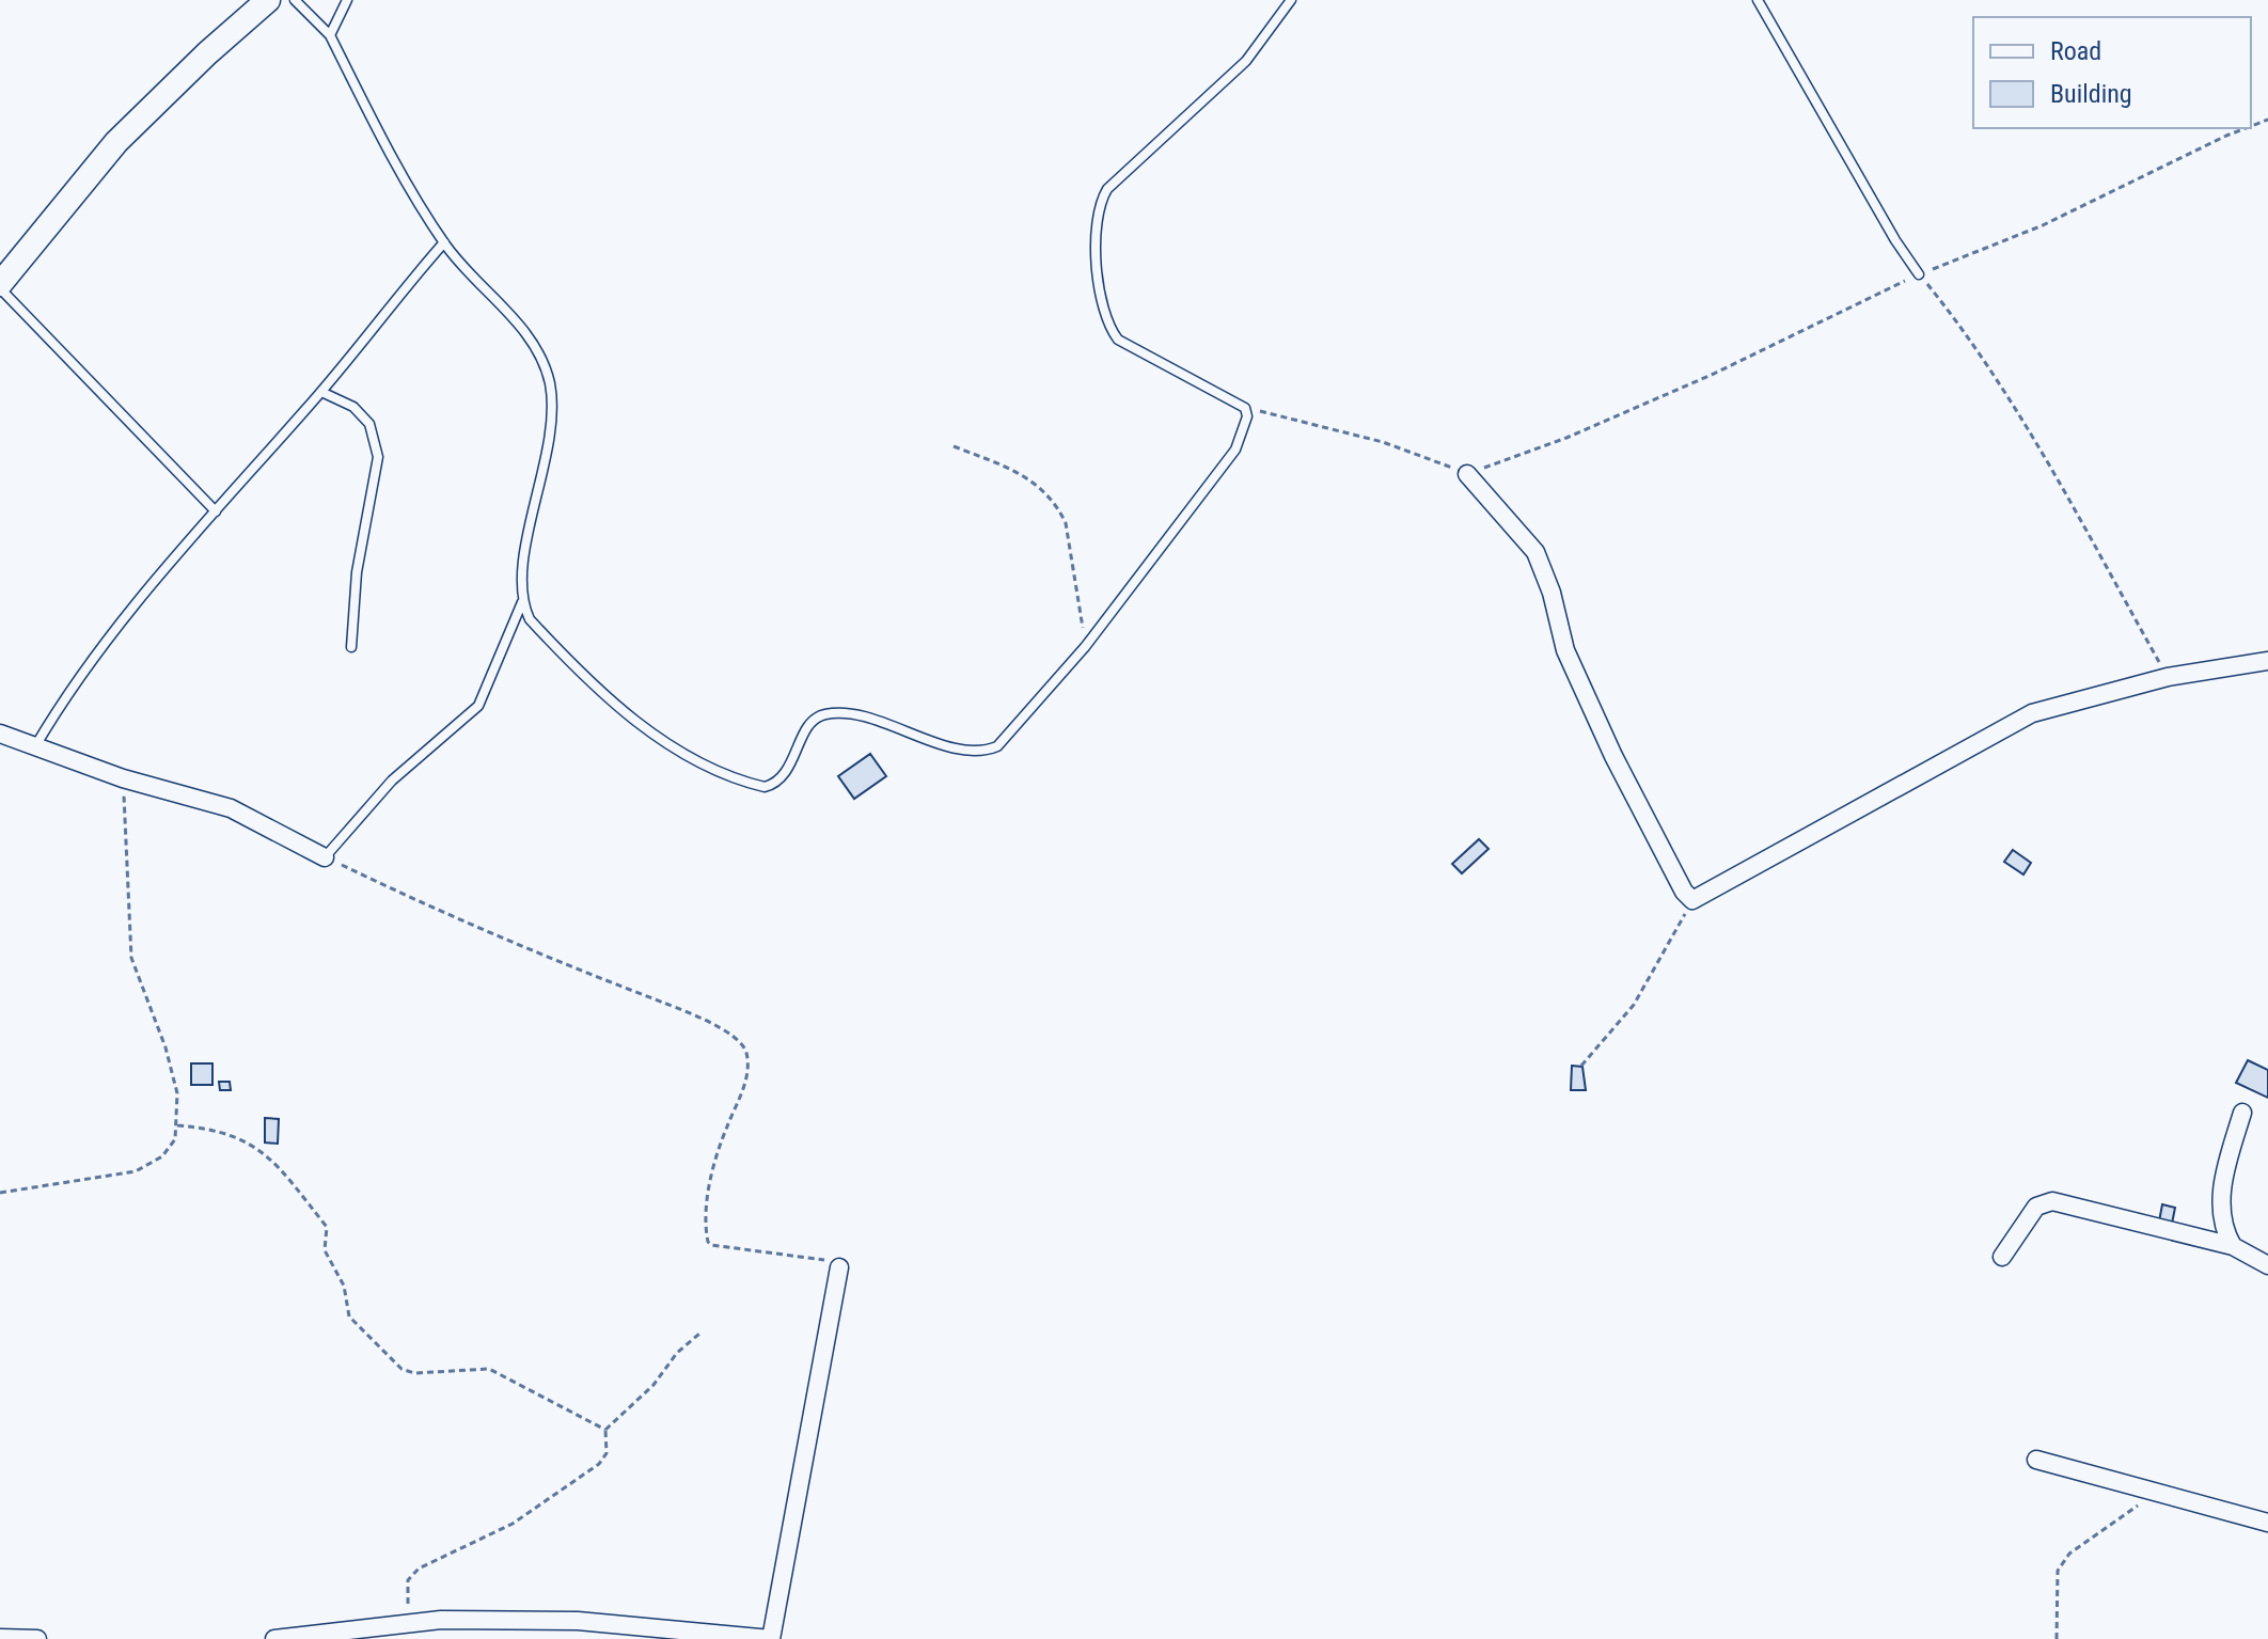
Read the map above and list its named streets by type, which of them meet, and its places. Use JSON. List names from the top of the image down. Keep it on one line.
{"legend":["Road","Building"]}
